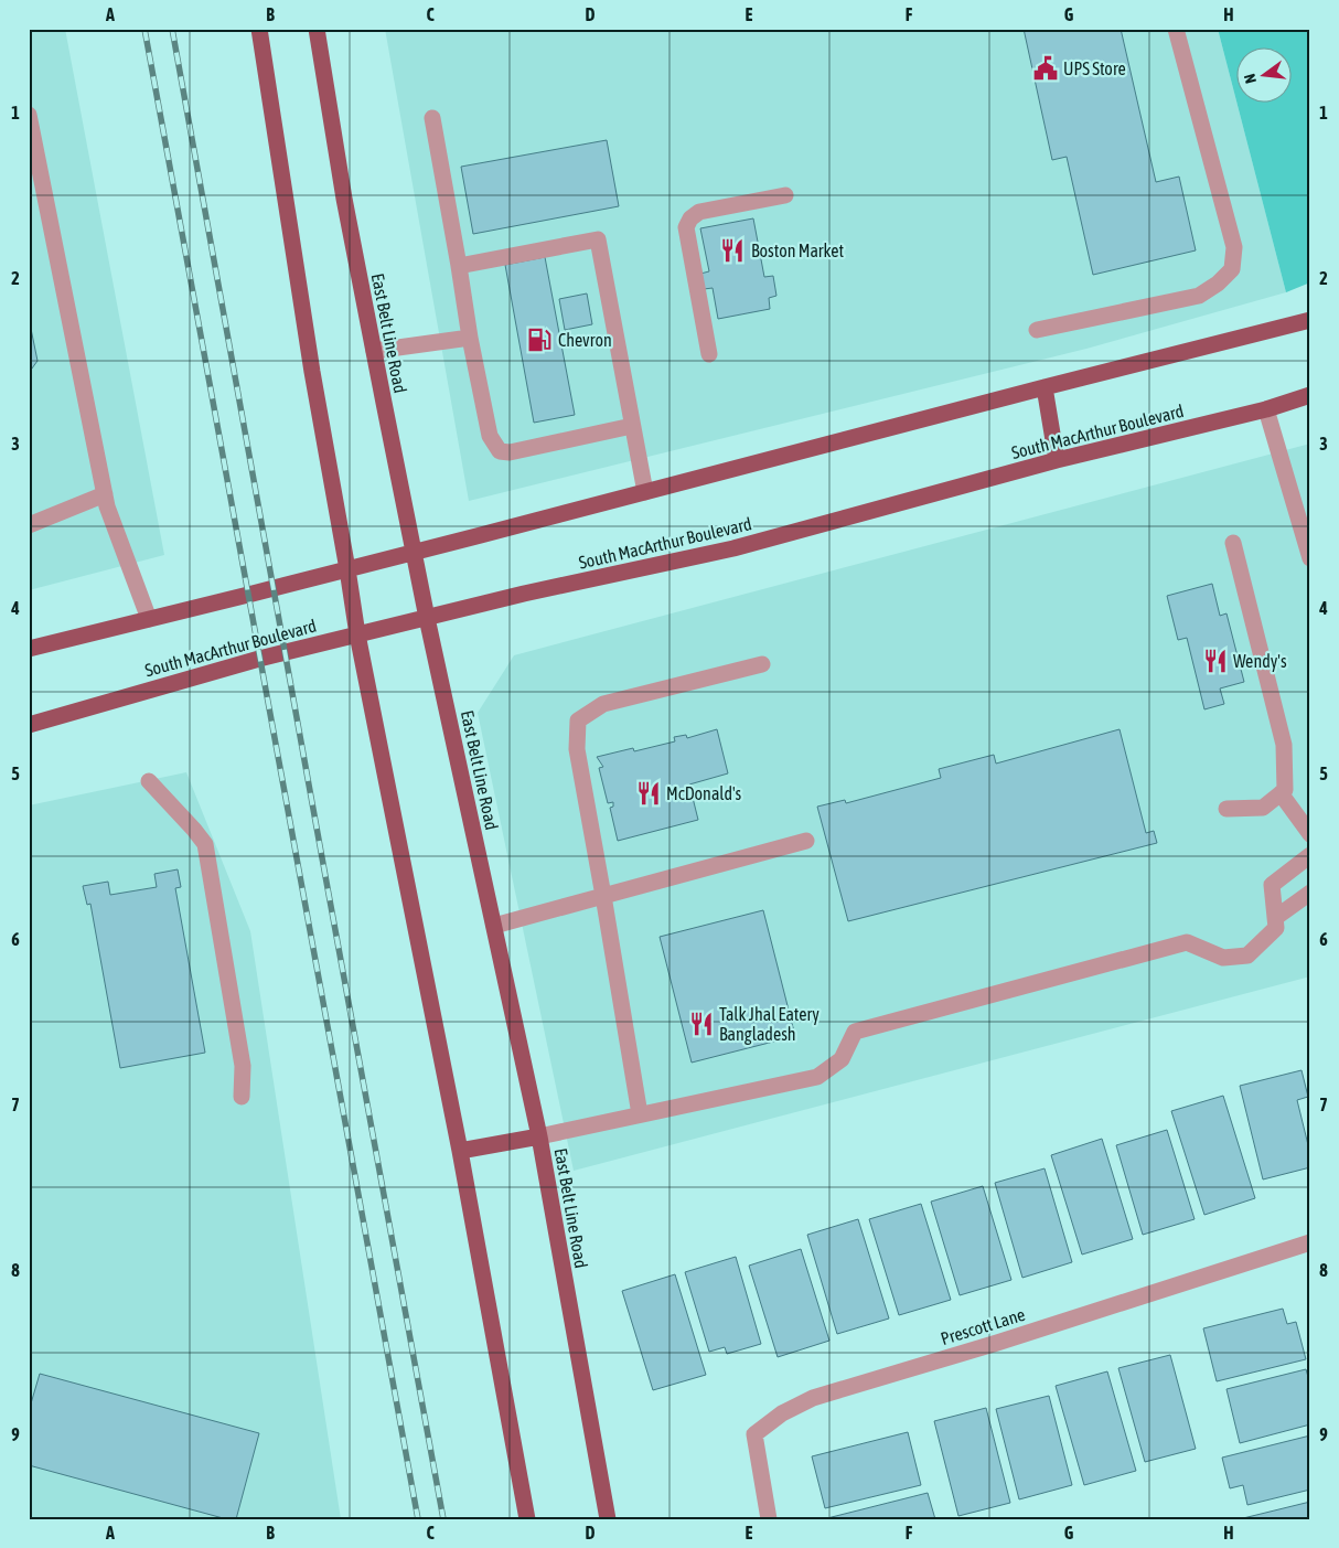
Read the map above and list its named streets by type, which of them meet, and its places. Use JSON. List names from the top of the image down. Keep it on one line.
{"streets":{"main road":["East Belt Line Road","South MacArthur Boulevard"],"street":["Prescott Lane"]},"crossings":[["East Belt Line Road","South MacArthur Boulevard"]],"places":{"public building":["UPS Store"],"restaurant":["Boston Market","Wendy's","McDonald's","Talk Jhal Eatery Bangladesh"],"fuel station":["Chevron"]},"north":"left","grid":{"columns":["A","B","C","D","E","F","G","H"],"rows":["1","2","3","4","5","6","7","8","9"]}}
